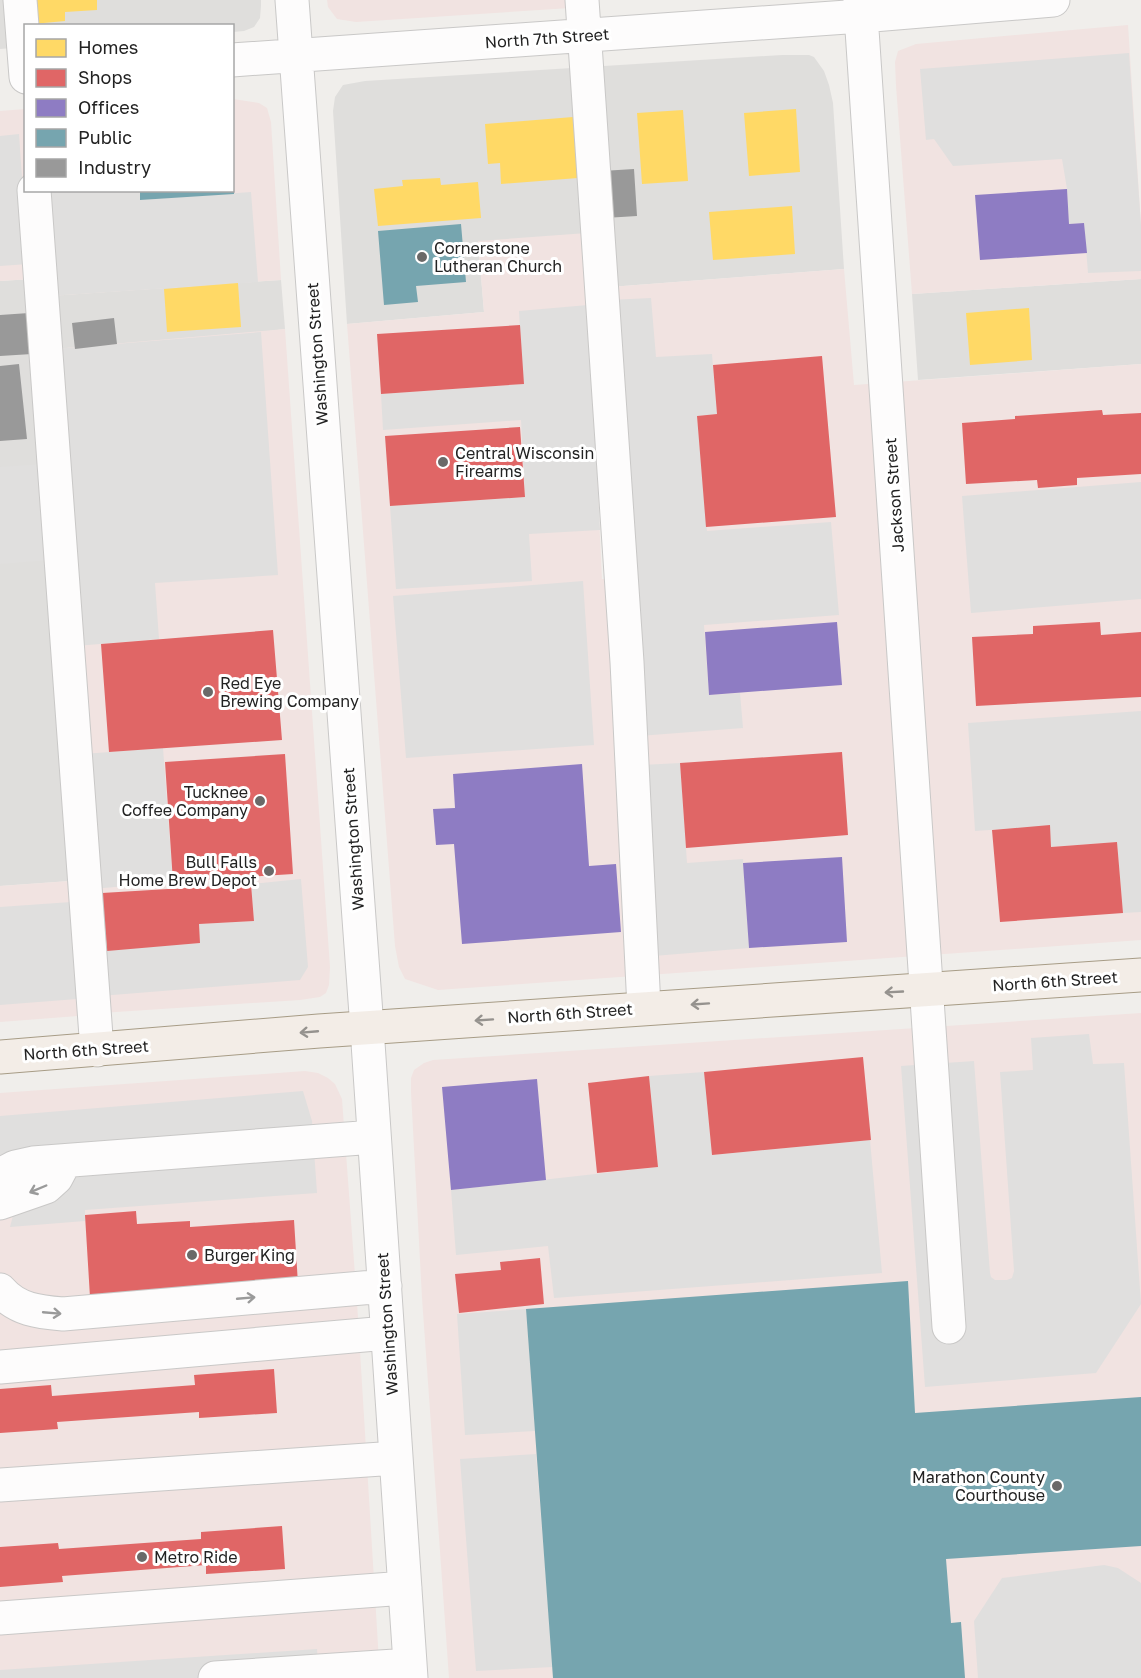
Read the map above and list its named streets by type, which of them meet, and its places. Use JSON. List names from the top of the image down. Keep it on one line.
{"streets":{"main road":["North 6th Street"],"street":["North 7th Street","Washington Street","Jackson Street"]},"crossings":[["North 7th Street","Washington Street"],["North 7th Street","Jackson Street"],["Washington Street","North 6th Street"],["Jackson Street","North 6th Street"]],"one_way":["North 6th Street"],"places":["Cornerstone Lutheran Church","Central Wisconsin Firearms","Red Eye Brewing Company","Tucknee Coffee Company","Bull Falls Home Brew Depot","Burger King","Marathon County Courthouse","Metro Ride"],"legend":["Homes","Shops","Offices","Public","Industry"]}
